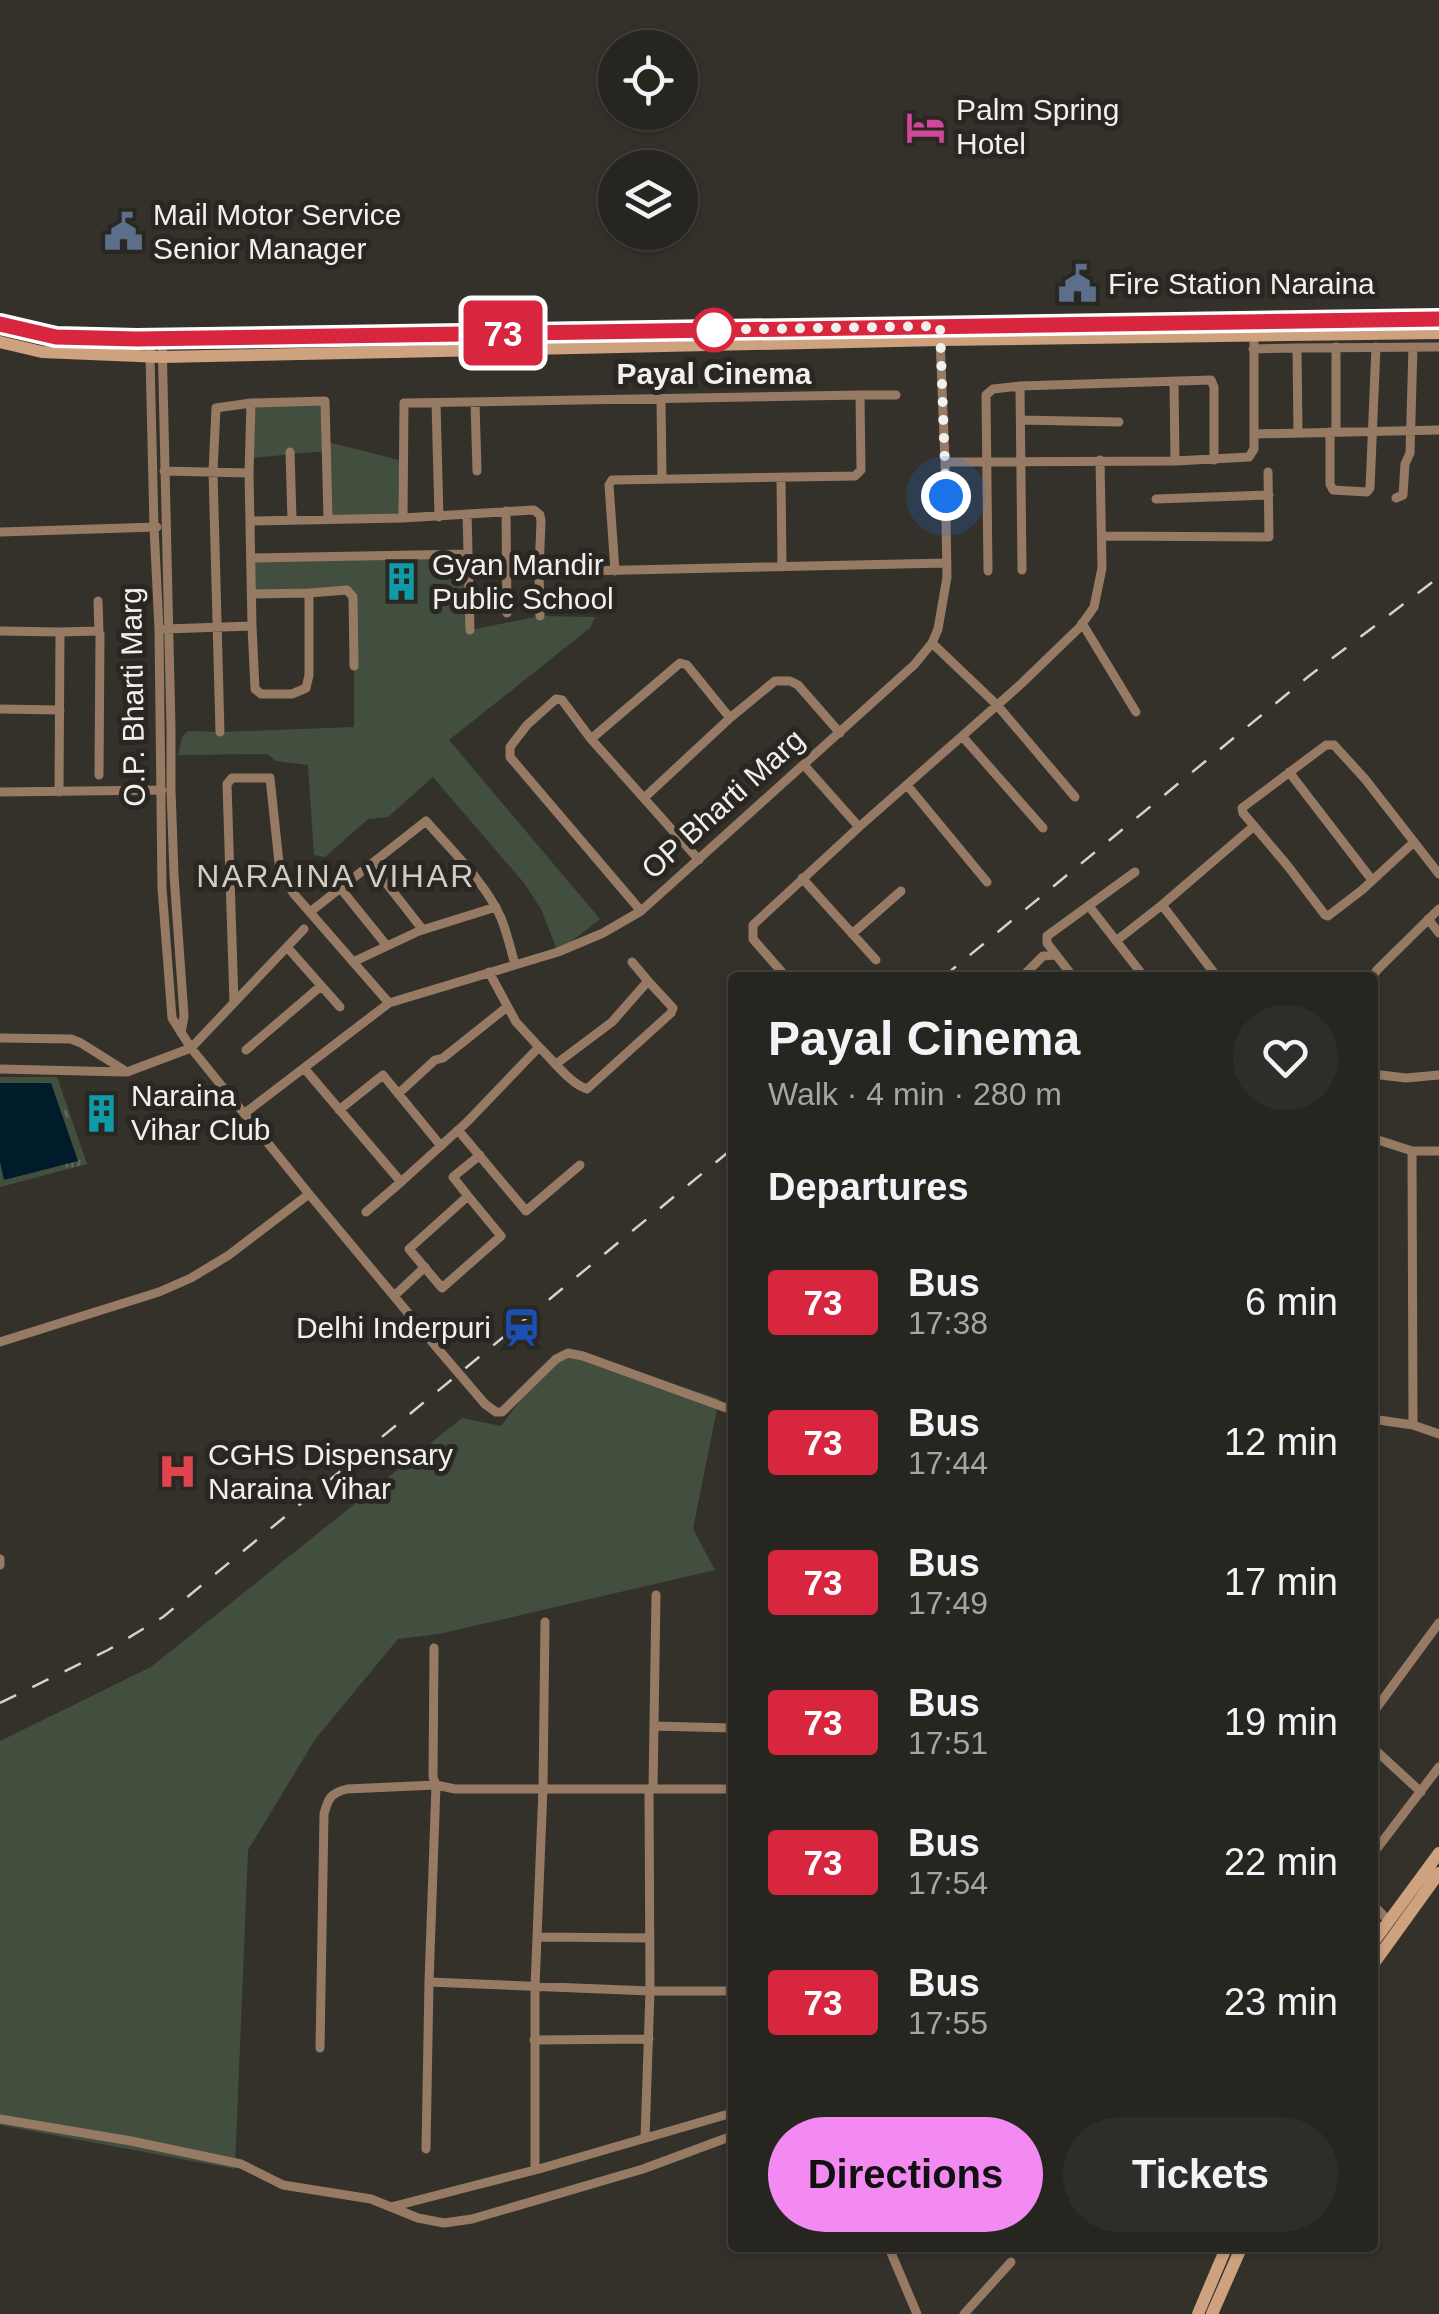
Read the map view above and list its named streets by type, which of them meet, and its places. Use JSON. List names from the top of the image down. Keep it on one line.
{"streets":{"street":["O.P. Bharti Marg","OP Bharti Marg"]},"crossings":[["O.P. Bharti Marg","OP Bharti Marg"]],"districts":["NARAINA VIHAR"],"places":{"hotel":["Palm Spring Hotel"],"public building":["Mail Motor Service Senior Manager","Fire Station Naraina"],"other":["Payal Cinema"],"building":["Gyan Mandir Public School","Naraina Vihar Club"],"station":["Delhi Inderpuri"],"hospital":["CGHS Dispensary Naraina Vihar"]},"lines":["bus line 73"],"page":{"on_map":"73","heading":[["Payal Cinema","Walk · 4 min · 280 m"],"Departures"],"list":[{"mark":"73","name":"Bus","note":"17:38","value":"6 min"},{"mark":"73","name":"Bus","note":"17:44","value":"12 min"},{"mark":"73","name":"Bus","note":"17:49","value":"17 min"},{"mark":"73","name":"Bus","note":"17:51","value":"19 min"},{"mark":"73","name":"Bus","note":"17:54","value":"22 min"},{"mark":"73","name":"Bus","note":"17:55","value":"23 min"}],"buttons":["Directions","Tickets"]}}
